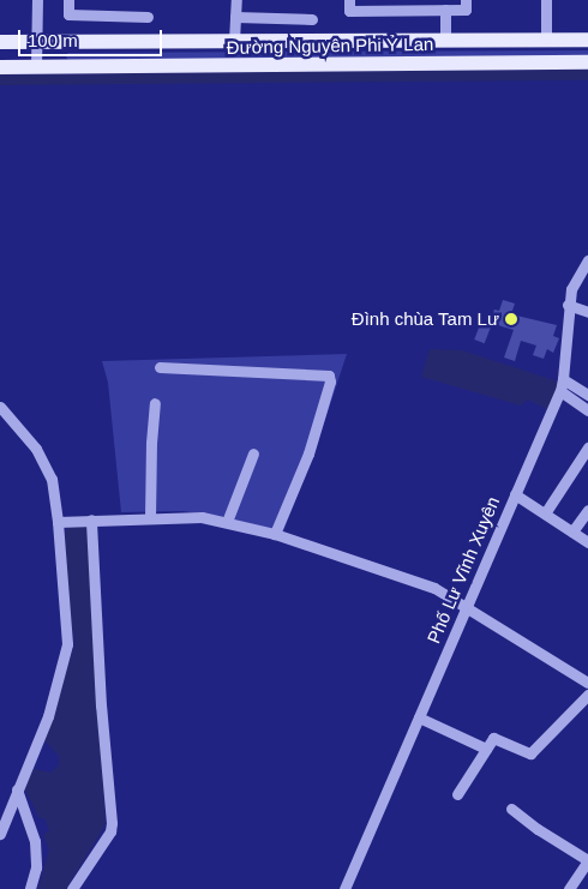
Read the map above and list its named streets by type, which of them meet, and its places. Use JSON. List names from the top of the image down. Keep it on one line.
{"streets":{"main road":["Đường Nguyên Phi Ỷ Lan"],"street":["Phố Lư Vĩnh Xuyên"]},"places":["Đình chùa Tam Lư"],"scale_bar":"100 m"}
